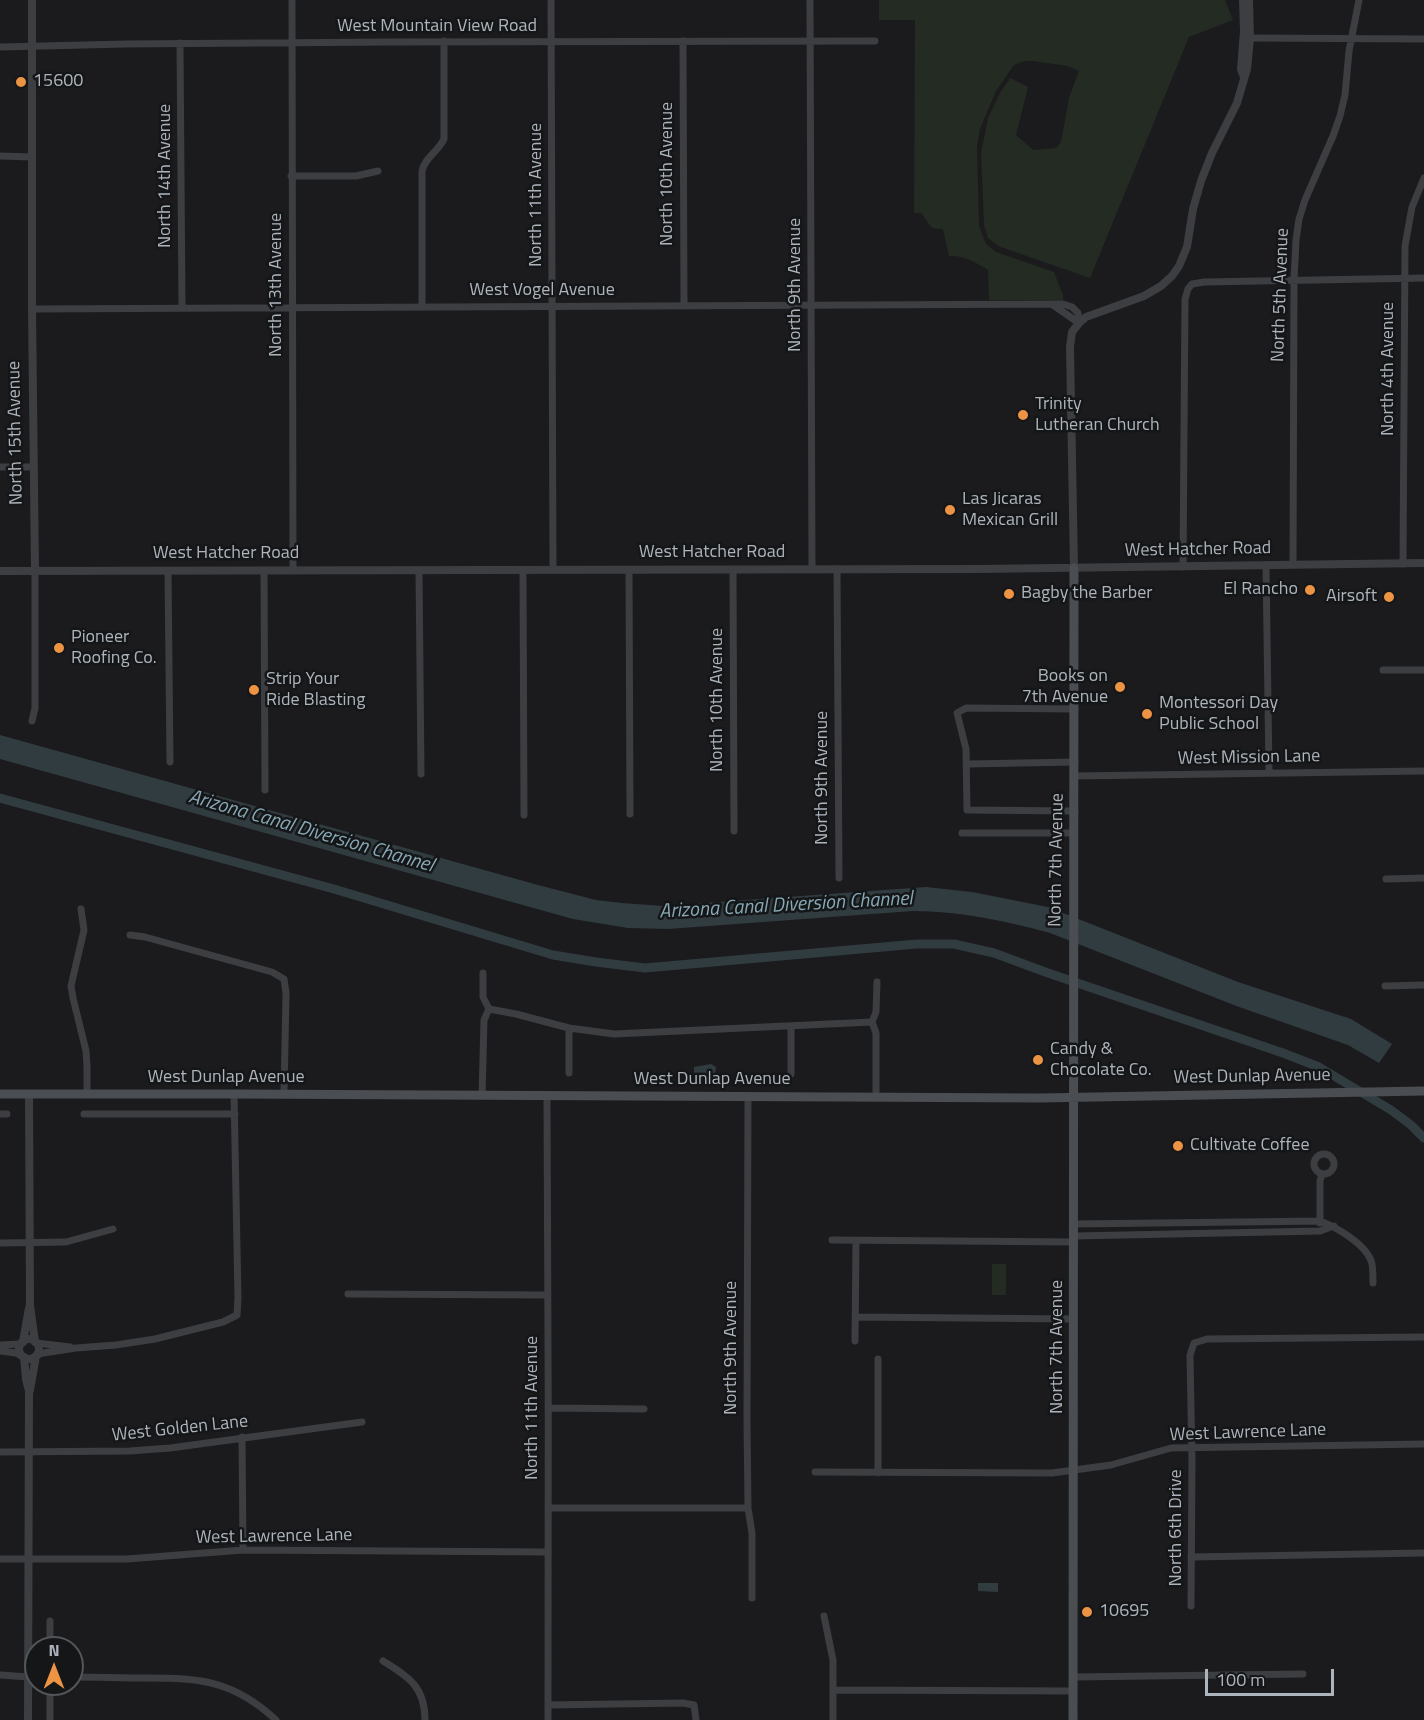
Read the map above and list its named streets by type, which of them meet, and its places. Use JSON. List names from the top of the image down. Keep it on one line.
{"streets":{"main road":["North 7th Avenue","West Dunlap Avenue"],"street":["West Mountain View Road","North 10th Avenue","North 14th Avenue","North 11th Avenue","North 13th Avenue","North 9th Avenue","West Vogel Avenue","North 5th Avenue","North 4th Avenue","North 15th Avenue","West Hatcher Road","West Mission Lane","West Golden Lane","West Lawrence Lane","North 6th Drive"]},"crossings":[["West Mountain View Road","North 10th Avenue"],["West Mountain View Road","North 14th Avenue"],["West Mountain View Road","North 11th Avenue"],["West Mountain View Road","North 13th Avenue"],["West Mountain View Road","North 9th Avenue"],["West Mountain View Road","North 15th Avenue"],["North 10th Avenue","West Vogel Avenue"],["North 10th Avenue","West Hatcher Road"],["North 14th Avenue","West Vogel Avenue"],["North 11th Avenue","West Vogel Avenue"],["North 11th Avenue","West Hatcher Road"],["North 11th Avenue","West Dunlap Avenue"],["North 11th Avenue","West Lawrence Lane"],["North 13th Avenue","West Vogel Avenue"],["North 13th Avenue","West Hatcher Road"],["North 9th Avenue","West Vogel Avenue"],["North 9th Avenue","West Hatcher Road"],["North 9th Avenue","West Dunlap Avenue"],["West Vogel Avenue","North 15th Avenue"],["West Vogel Avenue","North 7th Avenue"],["North 5th Avenue","West Hatcher Road"],["North 4th Avenue","West Hatcher Road"],["North 15th Avenue","West Hatcher Road"],["West Hatcher Road","North 7th Avenue"],["West Mission Lane","North 7th Avenue"],["North 7th Avenue","West Dunlap Avenue"],["North 7th Avenue","West Lawrence Lane"],["West Lawrence Lane","North 6th Drive"]],"water":["Arizona Canal Diversion Channel"],"places":["15600","Trinity Lutheran Church","Las Jicaras Mexican Grill","El Rancho","Bagby the Barber","Airsoft","Pioneer Roofing Co.","Books on 7th Avenue","Strip Your Ride Blasting","Montessori Day Public School","Candy & Chocolate Co.","Cultivate Coffee","10695"],"scale_bar":"100 m","north":"top"}
